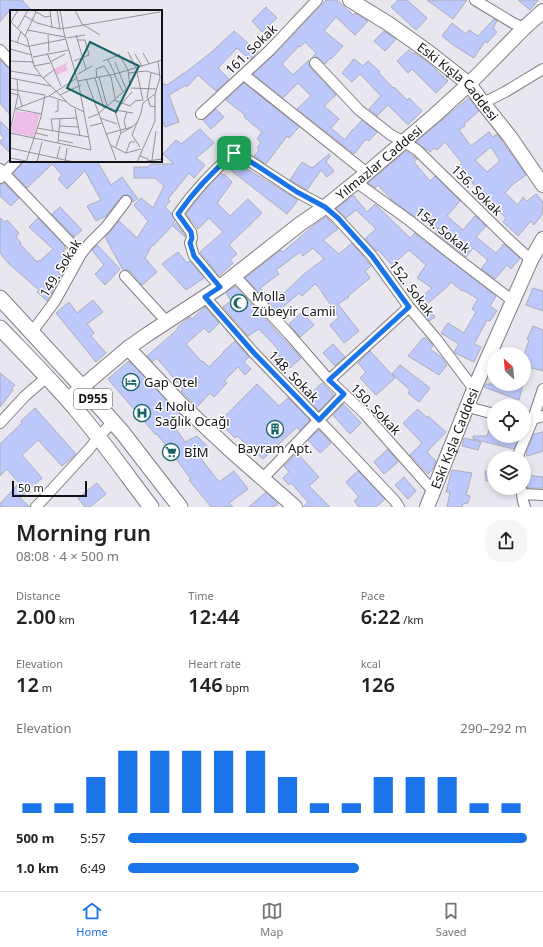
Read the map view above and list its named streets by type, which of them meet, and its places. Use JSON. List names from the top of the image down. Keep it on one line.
{"streets":{"main road":["D955"],"street":["161. Sokak","Eski Kışla Caddesi","Yılmazlar Caddesi","156. Sokak","154. Sokak","149. Sokak","152. Sokak","148. Sokak","150. Sokak"]},"crossings":[["Eski Kışla Caddesi","Yılmazlar Caddesi"],["Eski Kışla Caddesi","156. Sokak"],["Eski Kışla Caddesi","154. Sokak"],["Eski Kışla Caddesi","152. Sokak"],["Eski Kışla Caddesi","150. Sokak"],["Yılmazlar Caddesi","156. Sokak"],["Yılmazlar Caddesi","154. Sokak"],["Yılmazlar Caddesi","152. Sokak"],["Yılmazlar Caddesi","148. Sokak"],["Yılmazlar Caddesi","D955"],["Yılmazlar Caddesi","150. Sokak"],["149. Sokak","D955"]],"places":{"mosque":["Molla Zübeyir Camii"],"hotel":["Gap Otel"],"hospital":["4 Nolu Sağlık Ocağı"],"building":["Bayram Apt."],"supermarket":["BİM"]},"scale_bar":"50 m","north":"top left","page":{"scale":"50 m","heading":["Morning run","08:08 · 4 × 500 m"],"stats":[["Distance","2.00 km"],["Time","12:44"],["Pace","6:22 /km"],["Elevation","12 m"],["Heart rate","146 bpm"],["kcal","126"]],"chart":["Elevation","290–292 m"],"list":[{"name":"500 m","note":"5:57"},{"name":"1.0 km","note":"6:49"}],"tabs":["Home","Map","Saved"]}}
